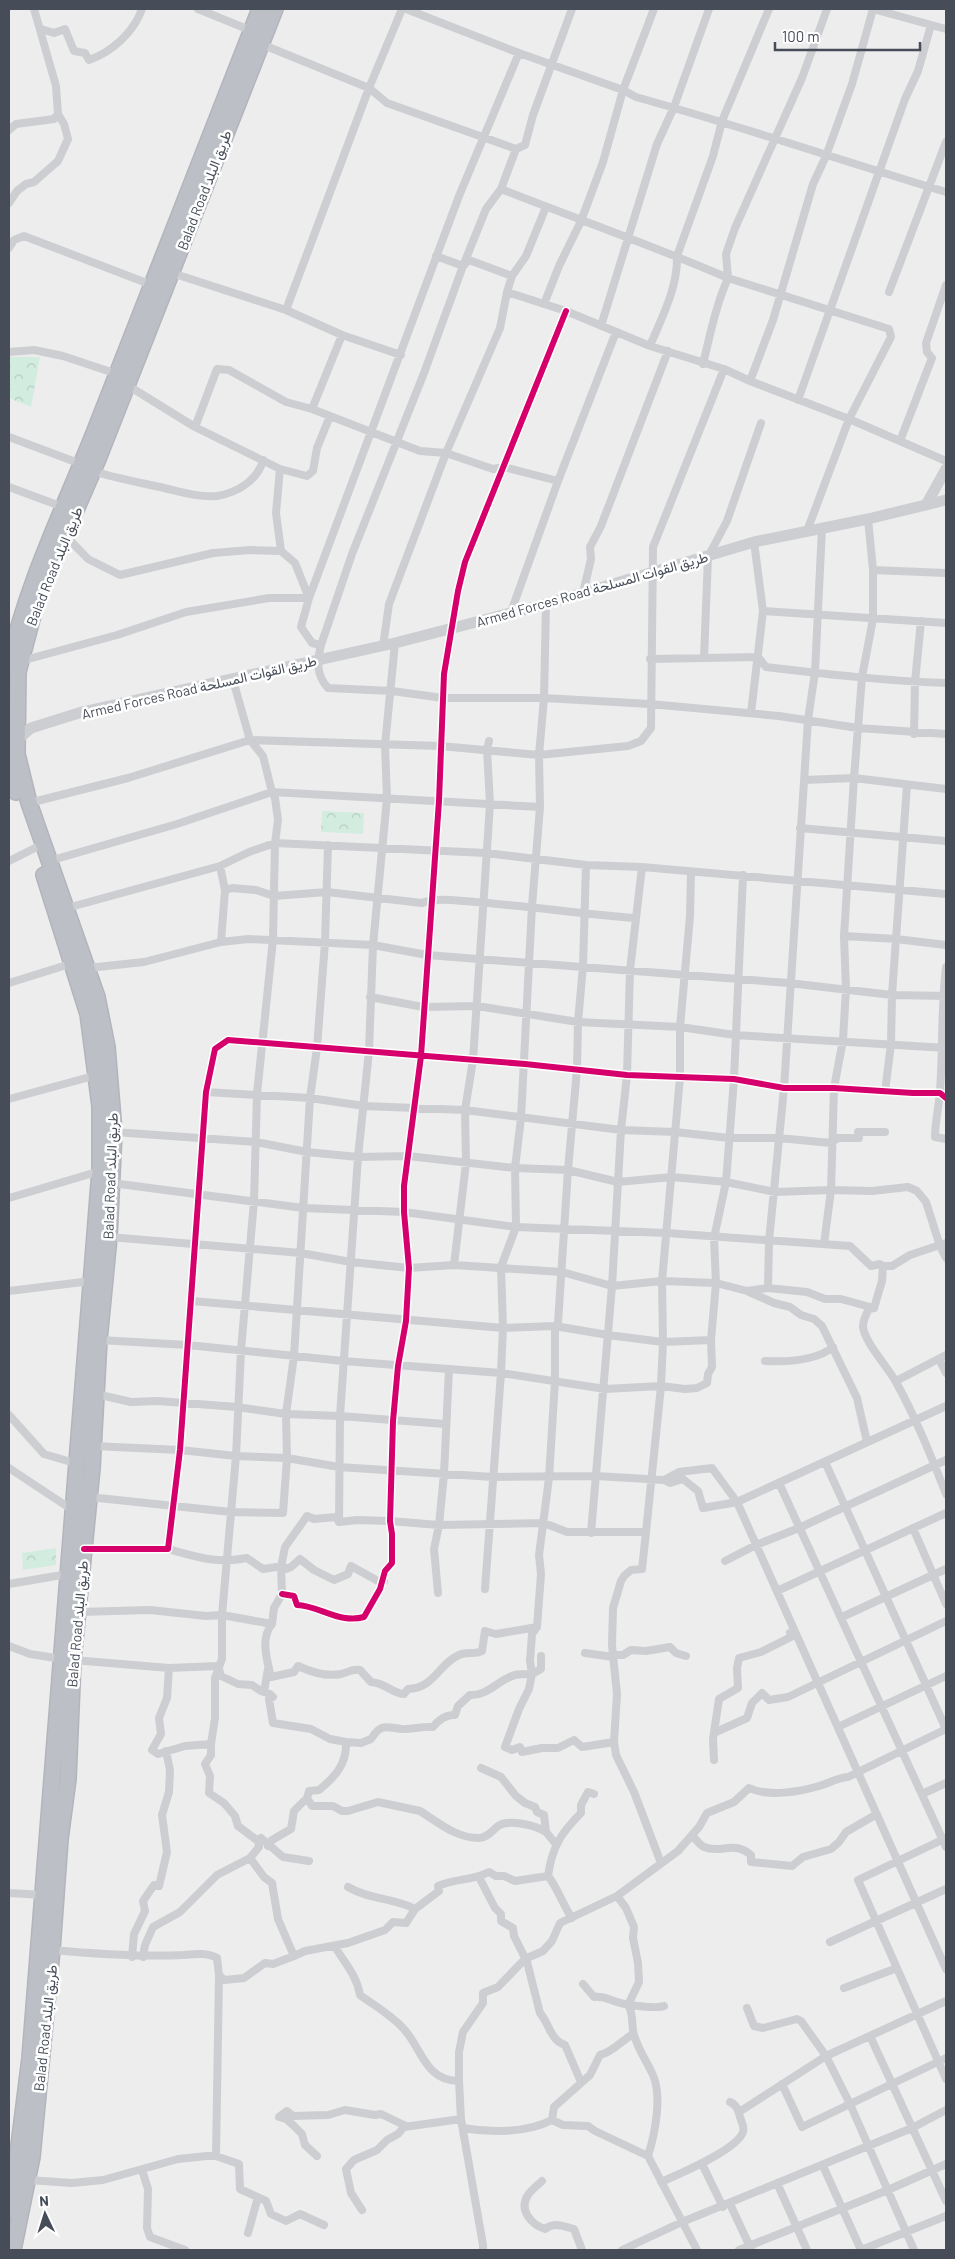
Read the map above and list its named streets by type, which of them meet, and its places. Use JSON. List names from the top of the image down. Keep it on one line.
{"streets":{"highway":["Balad Road طريق البلد"],"street":["Armed Forces Road طريق القوات المسلحة"]},"crossings":[["Balad Road طريق البلد","Armed Forces Road طريق القوات المسلحة"]],"scale_bar":"100 m","north":"top"}
